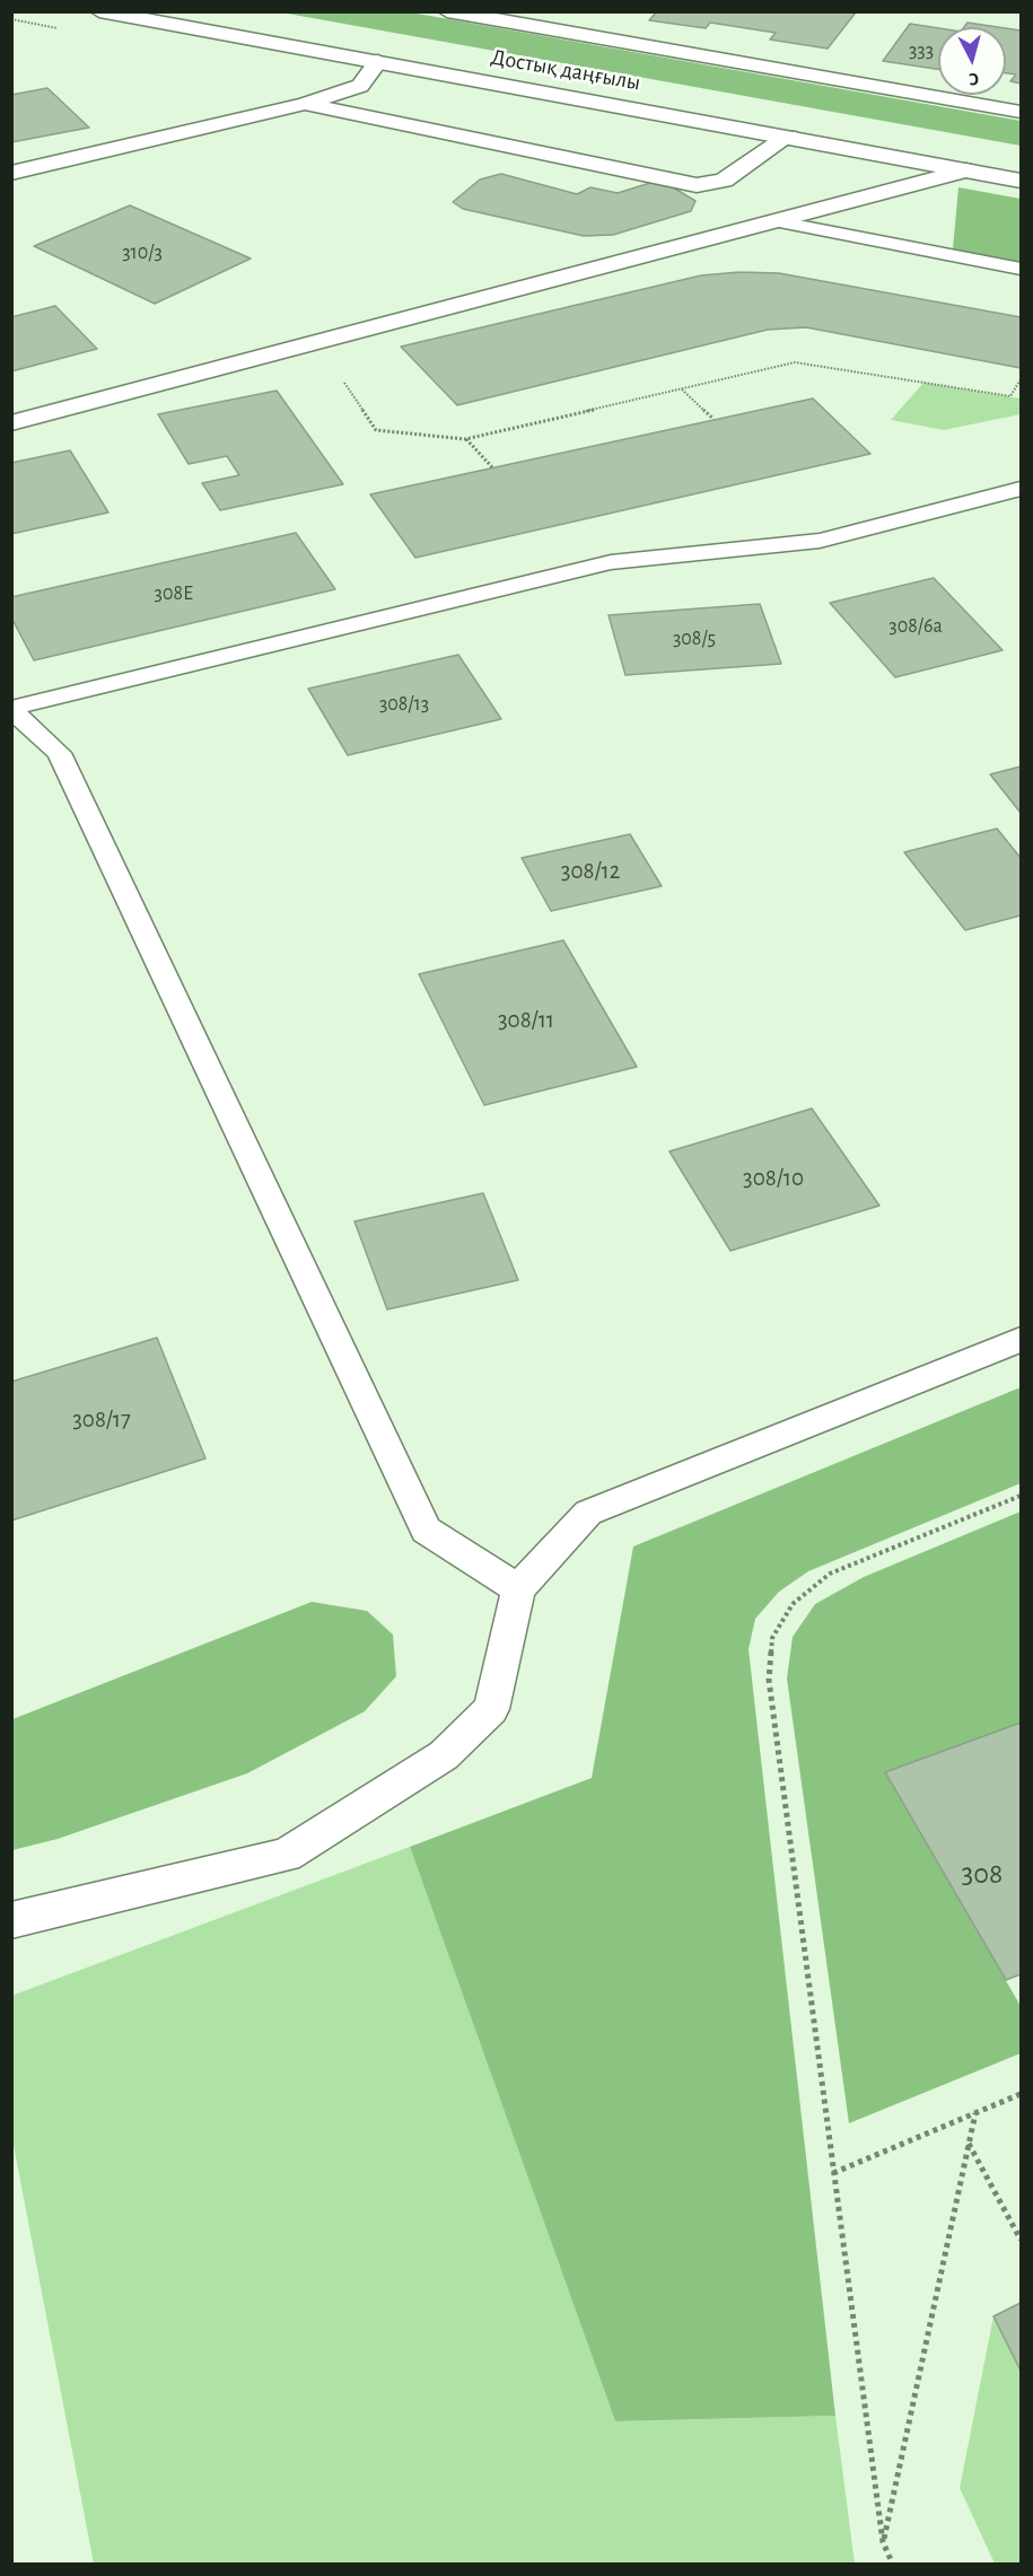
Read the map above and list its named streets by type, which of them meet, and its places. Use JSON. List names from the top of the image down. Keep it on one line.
{"streets":{"street":["Достық даңғылы"]},"house_numbers":["333","310/3","308Е","308/6а","308/5","308/13","308/12","308/11","308/10","308/17","308"],"north":"bottom"}
